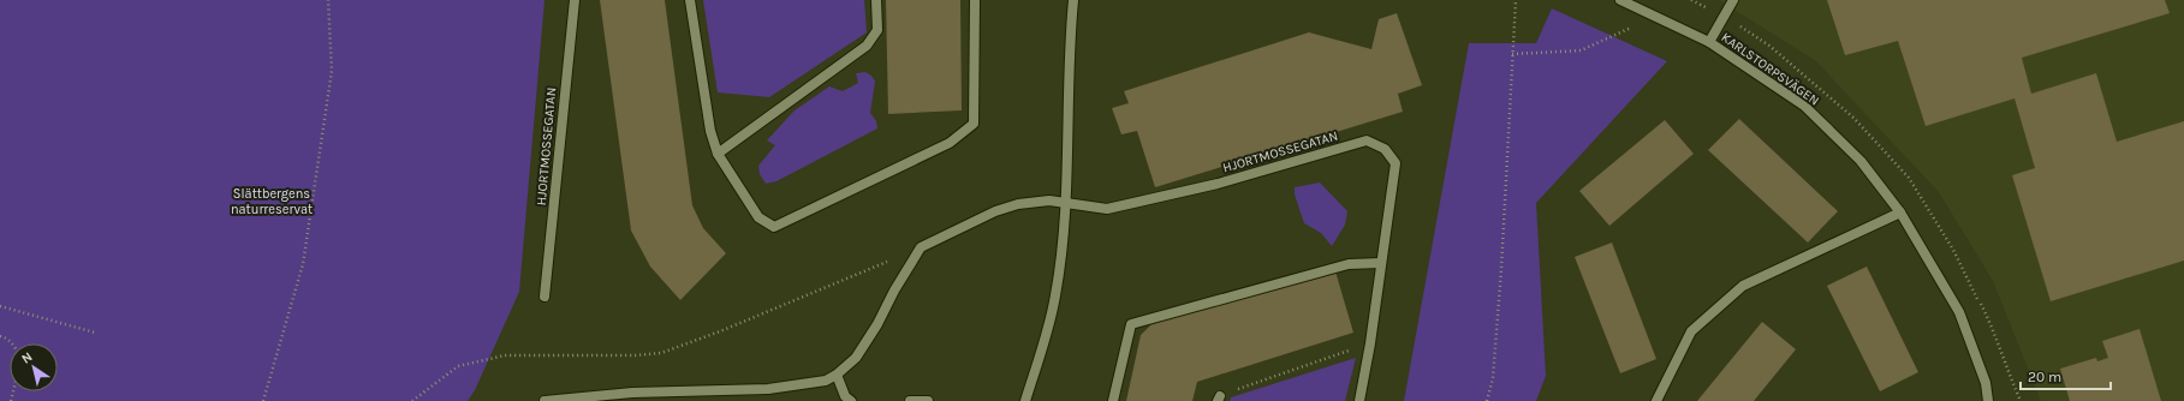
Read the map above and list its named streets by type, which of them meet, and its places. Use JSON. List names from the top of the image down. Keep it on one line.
{"streets":{"street":["KARLSTORPSVÄGEN","HJORTMOSSEGATAN"]},"parks":["Slättbergens naturreservat"],"scale_bar":"20 m","north":"top left"}
